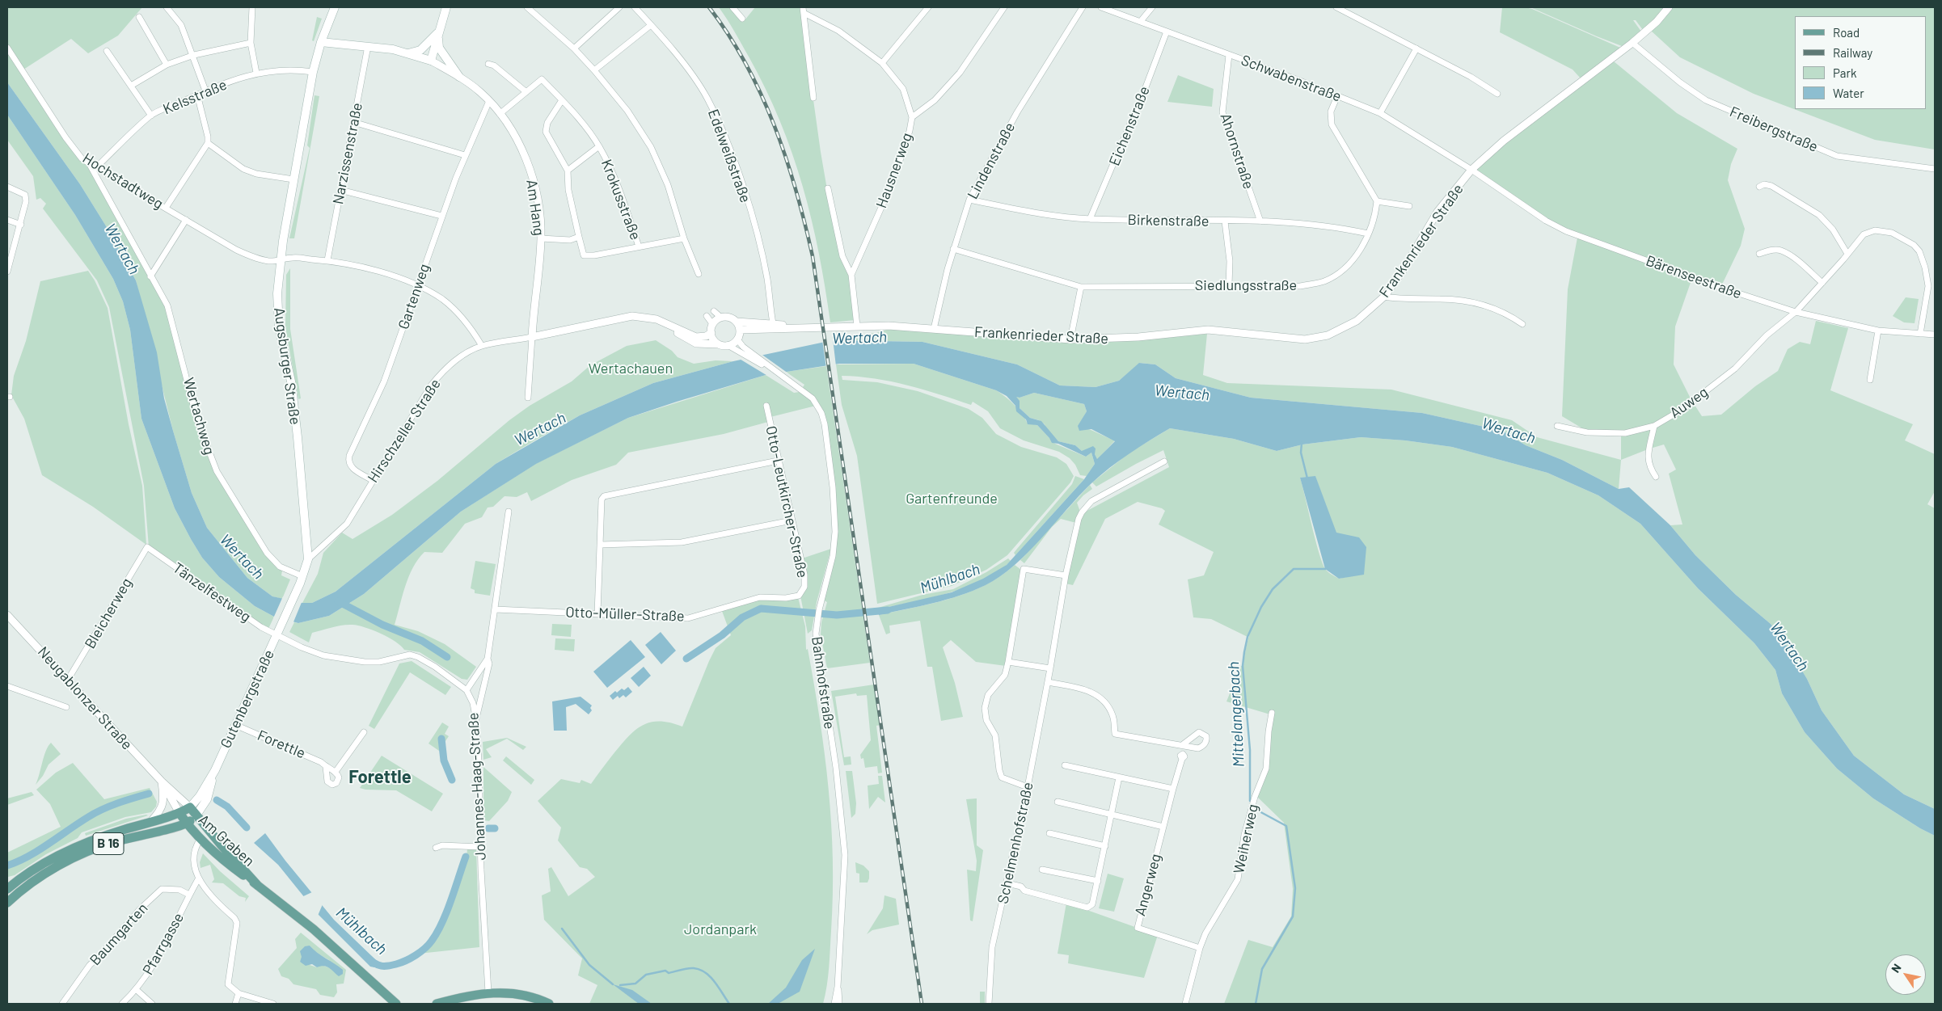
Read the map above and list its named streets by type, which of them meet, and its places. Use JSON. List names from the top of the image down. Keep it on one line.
{"streets":{"main road":["Augsburger Straße","Gutenbergstraße","Am Graben","B 16"],"street":["Schwabenstraße","Kelsstraße","Eichenstraße","Freibergstraße","Ahornstraße","Narzissenstraße","Edelweißstraße","Lindenstraße","Hausnerweg","Hochstadtweg","Krokusstraße","Am Hang","Birkenstraße","Frankenrieder Straße","Bärenseestraße","Siedlungsstraße","Gartenweg","Auweg","Wertachweg","Hirschzeller Straße","Otto-Leutkircher-Straße","Tänzelfestweg","Bleicherweg","Otto-Müller-Straße","Bahnhofstraße","Neugablonzer Straße","Forettle","Johannes-Haag-Straße","Weiherweg","Schelmenhofstraße","Angerweg","Baumgarten","Pfarrgasse"]},"crossings":[["Schwabenstraße","Eichenstraße"],["Schwabenstraße","Ahornstraße"],["Schwabenstraße","Frankenrieder Straße"],["Schwabenstraße","Bärenseestraße"],["Kelsstraße","Hochstadtweg"],["Kelsstraße","Augsburger Straße"],["Eichenstraße","Birkenstraße"],["Freibergstraße","Frankenrieder Straße"],["Ahornstraße","Birkenstraße"],["Narzissenstraße","Hochstadtweg"],["Lindenstraße","Birkenstraße"],["Lindenstraße","Frankenrieder Straße"],["Lindenstraße","Siedlungsstraße"],["Hochstadtweg","Gartenweg"],["Hochstadtweg","Augsburger Straße"],["Hochstadtweg","Wertachweg"],["Hochstadtweg","Hirschzeller Straße"],["Am Hang","Gartenweg"],["Am Hang","Hirschzeller Straße"],["Birkenstraße","Siedlungsstraße"],["Frankenrieder Straße","Bärenseestraße"],["Bärenseestraße","Auweg"],["Gartenweg","Hirschzeller Straße"],["Augsburger Straße","Wertachweg"],["Augsburger Straße","Hirschzeller Straße"],["Augsburger Straße","Tänzelfestweg"],["Augsburger Straße","Gutenbergstraße"],["Otto-Leutkircher-Straße","Otto-Müller-Straße"],["Tänzelfestweg","Bleicherweg"],["Tänzelfestweg","Gutenbergstraße"],["Bleicherweg","Neugablonzer Straße"],["Neugablonzer Straße","Gutenbergstraße"],["Neugablonzer Straße","Am Graben"],["Neugablonzer Straße","B 16"],["Gutenbergstraße","Forettle"],["Gutenbergstraße","Am Graben"],["Gutenbergstraße","B 16"],["Weiherweg","Angerweg"],["Am Graben","B 16"],["Baumgarten","Pfarrgasse"]],"districts":["Forettle"],"water":["Wertach","Mühlbach","Mittelangerbach"],"parks":["Wertachauen","Gartenfreunde","Jordanpark"],"legend":["Road","Railway","Park","Water"],"north":"top left"}
